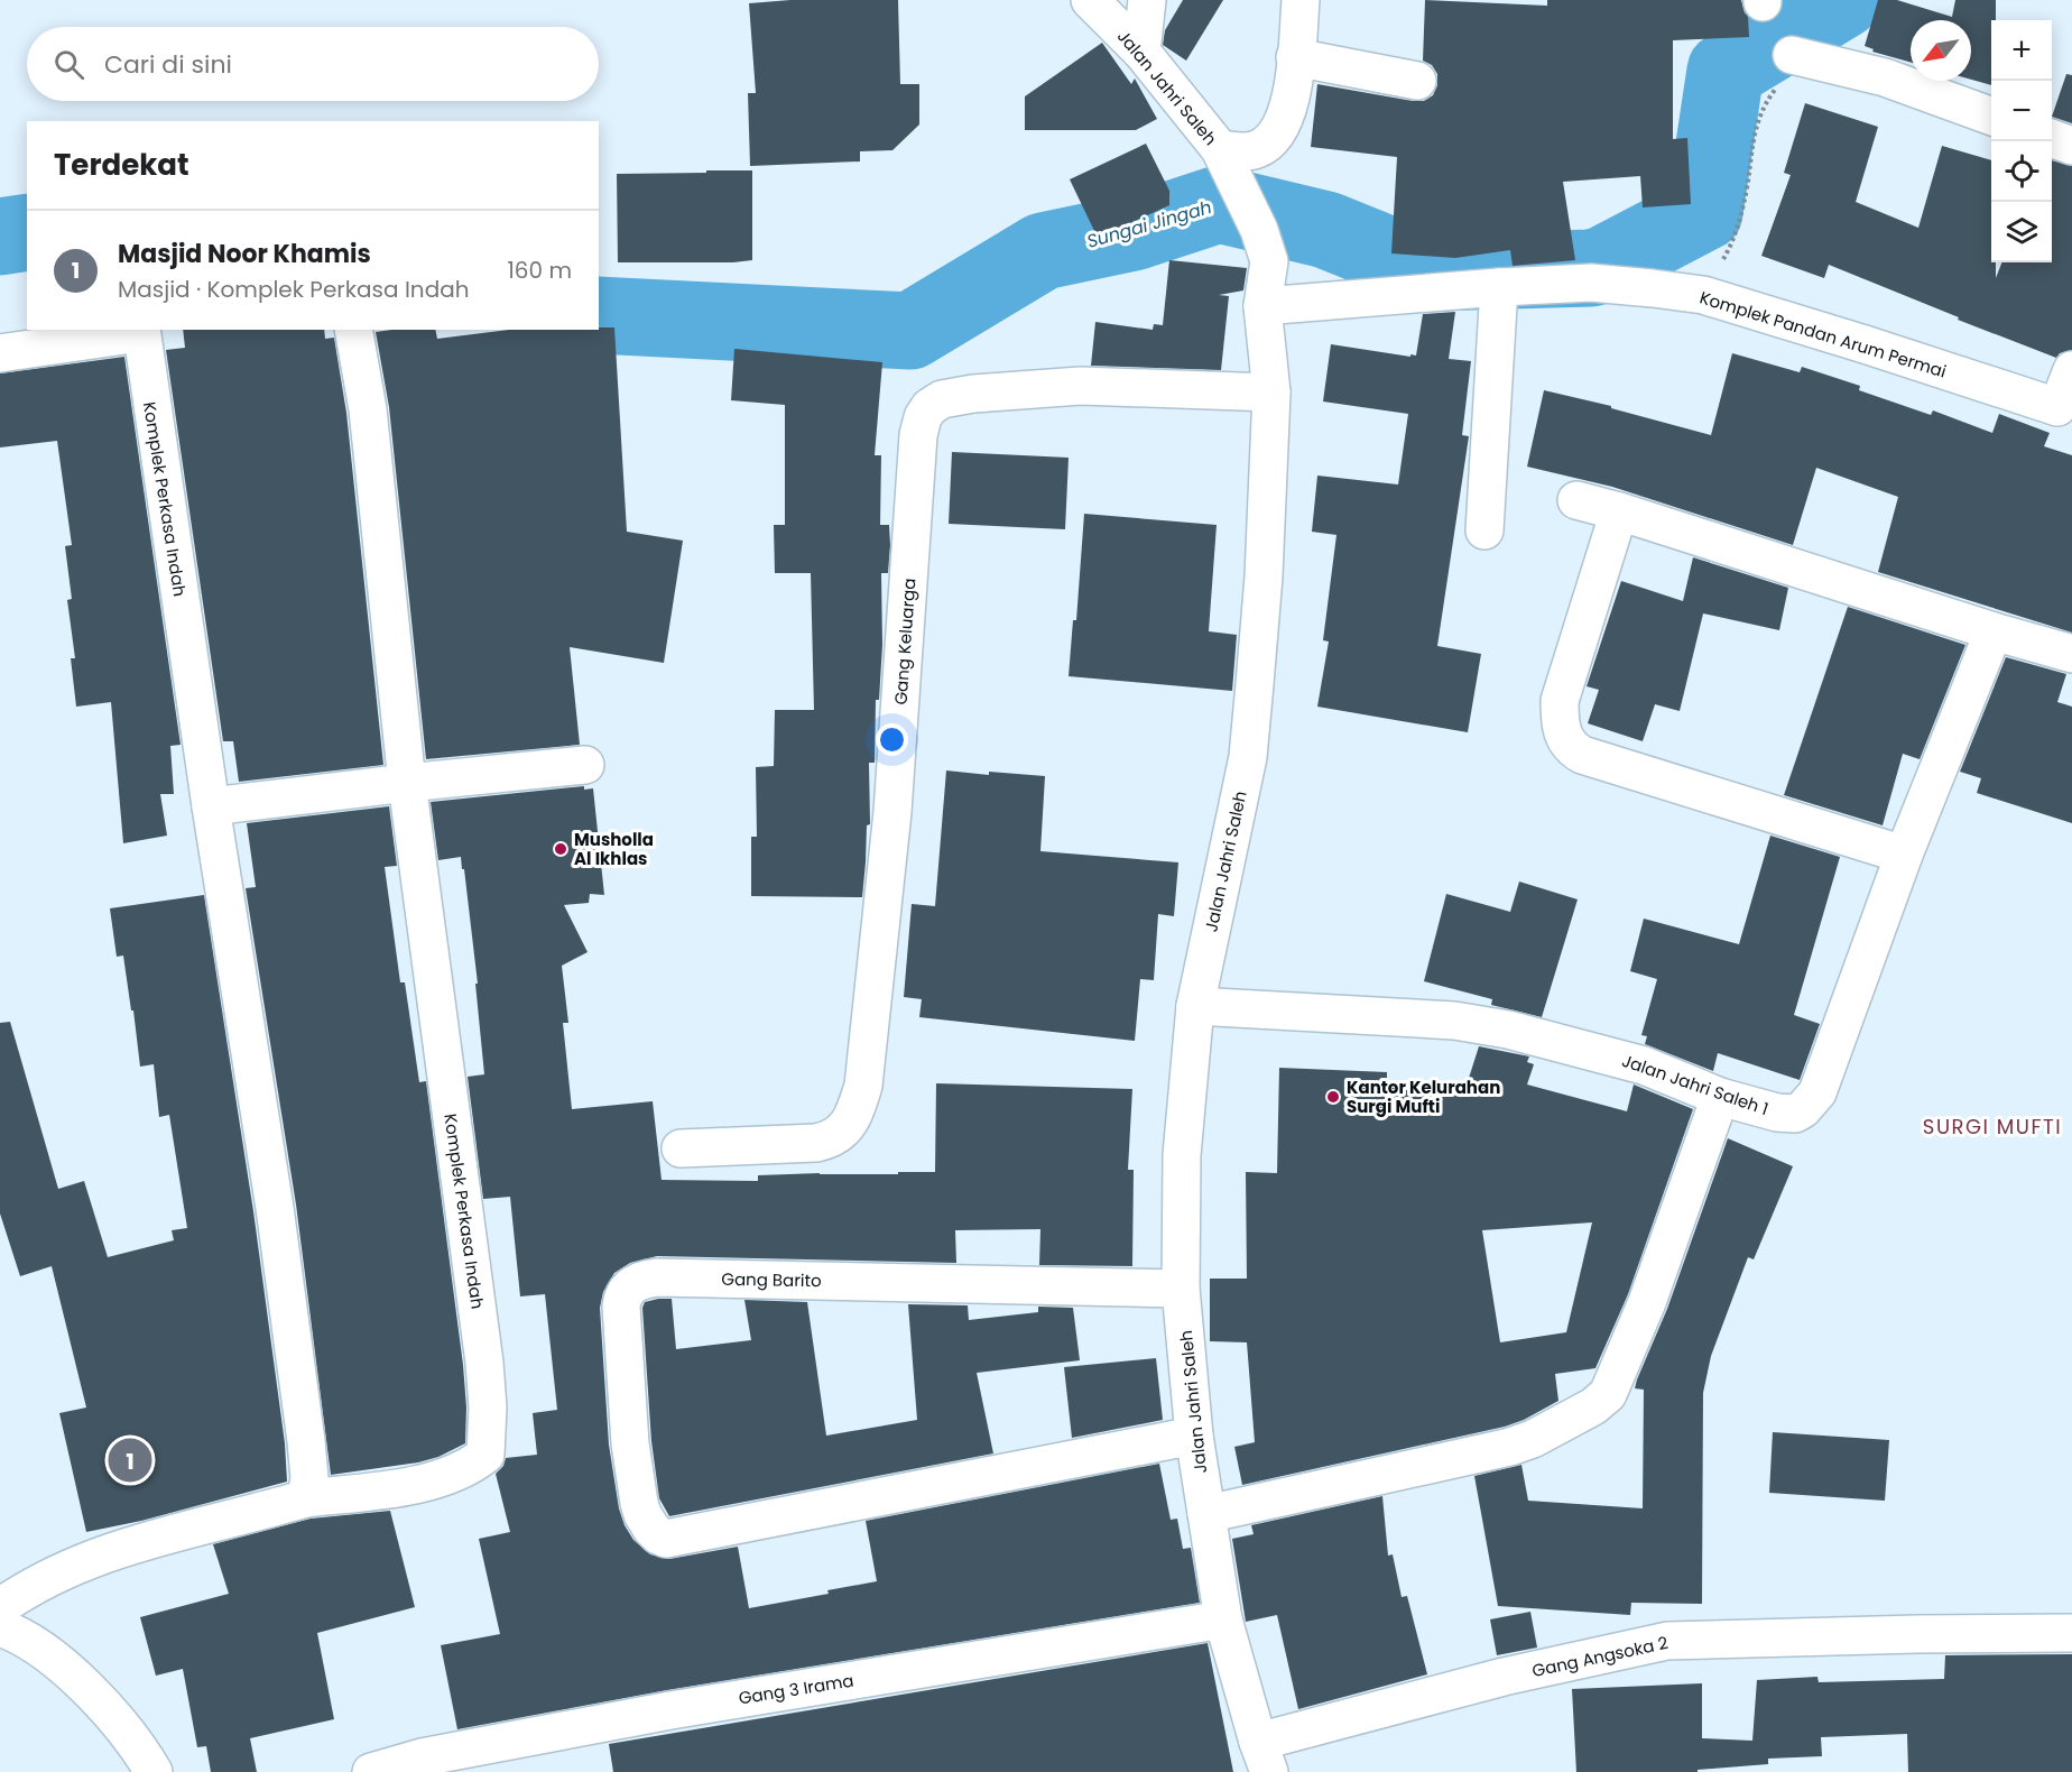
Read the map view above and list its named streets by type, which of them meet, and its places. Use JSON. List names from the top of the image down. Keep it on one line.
{"streets":{"street":["Jalan Jahri Saleh","Komplek Pandan Arum Permai","Komplek Perkasa Indah","Gang Keluarga","Jalan Jahri Saleh 1","Gang Barito","Gang Angsoka 2","Gang 3 Irama"]},"crossings":[["Jalan Jahri Saleh","Komplek Pandan Arum Permai"],["Jalan Jahri Saleh","Gang Keluarga"],["Jalan Jahri Saleh","Jalan Jahri Saleh 1"],["Jalan Jahri Saleh","Gang Barito"],["Jalan Jahri Saleh","Gang Angsoka 2"],["Jalan Jahri Saleh","Gang 3 Irama"]],"districts":["SURGI MUFTI"],"water":["Sungai Jingah"],"places":["Musholla Al Ikhlas","Kantor Kelurahan Surgi Mufti"],"north":"bottom left","page":{"map_buttons":["+","−"],"search":"Cari di sini","heading":"Terdekat","list":[{"mark":"1","name":"Masjid Noor Khamis","note":"Masjid · Komplek Perkasa Indah","value":"160 m"}],"pins":"1"}}
